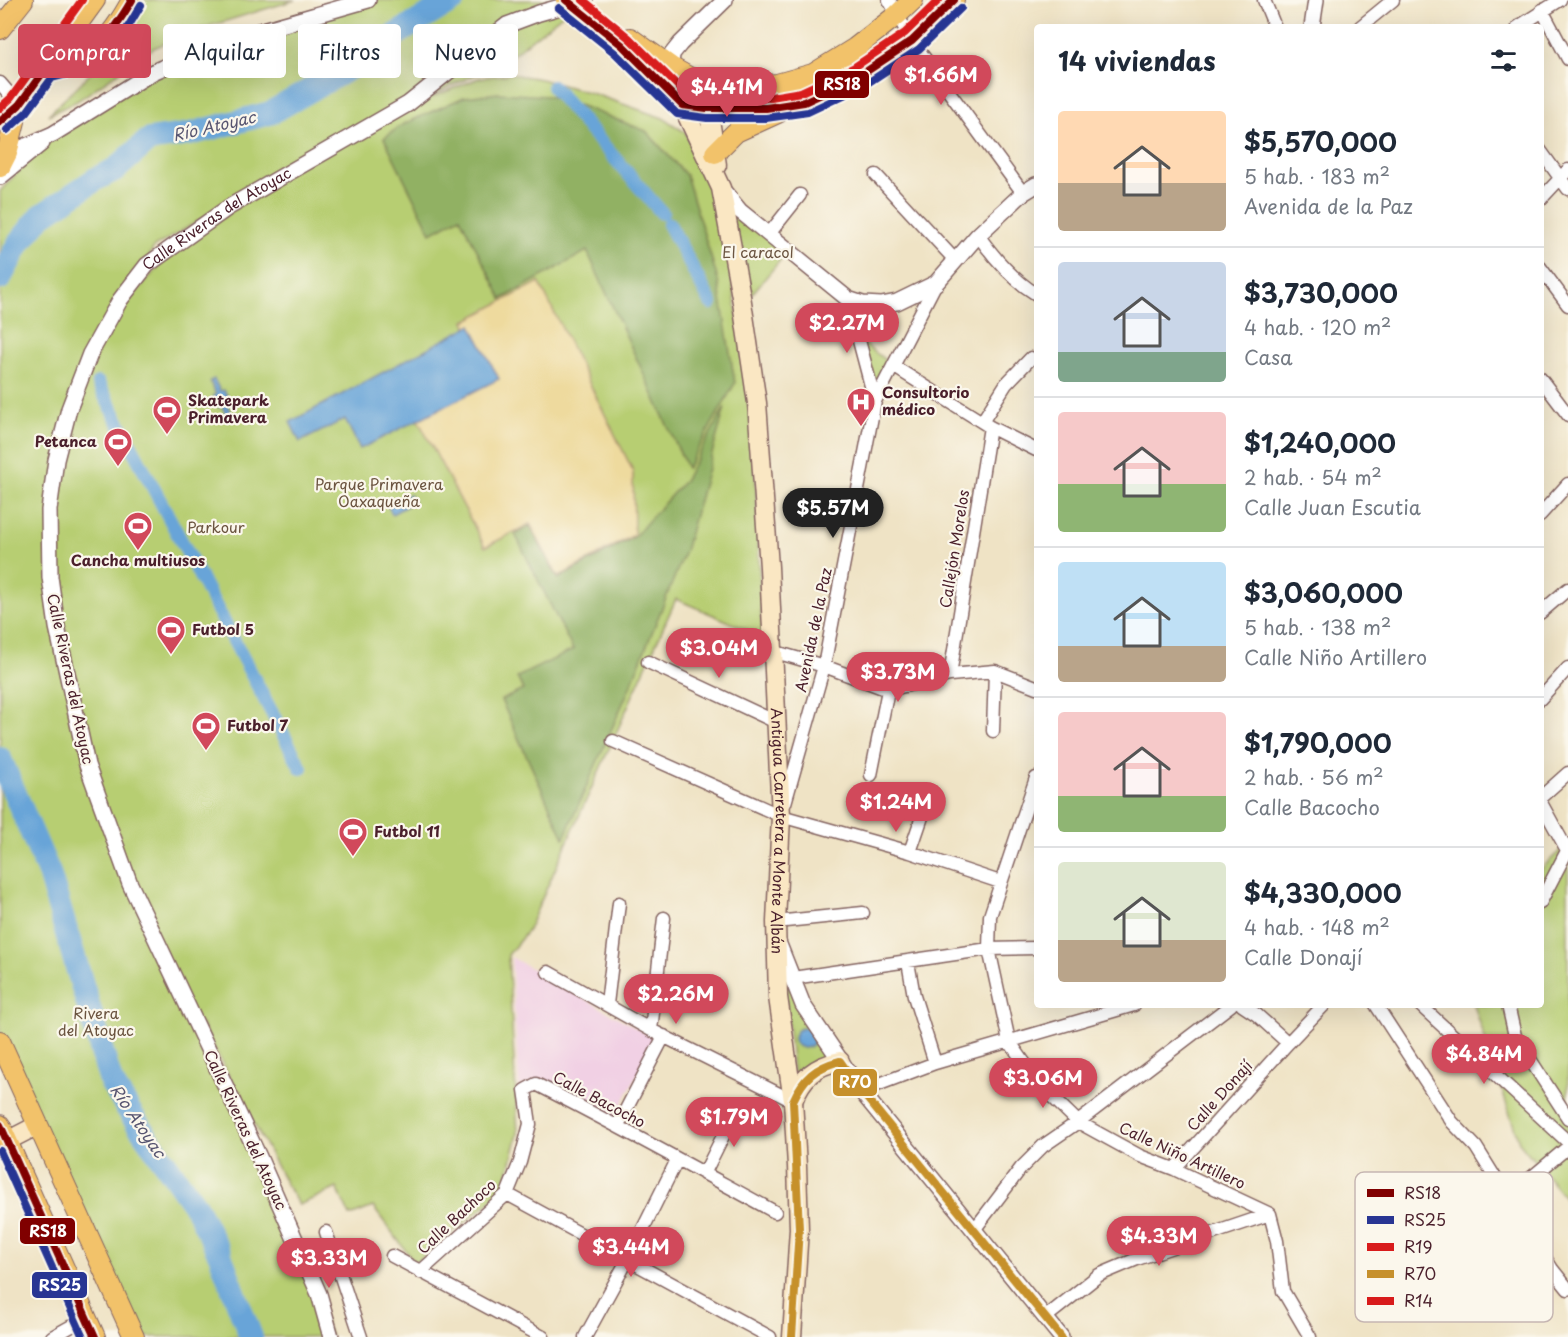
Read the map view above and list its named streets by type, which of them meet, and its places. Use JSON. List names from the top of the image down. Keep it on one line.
{"streets":{"main road":["Antigua Carretera a Monte Albán"],"street":["Calle Riveras del Atoyac","Callejón Morelos","Avenida de la Paz","Calle Donají","Calle Bacocho","Calle Niño Artillero","Calle Bachoco"]},"crossings":[["Avenida de la Paz","Antigua Carretera a Monte Albán"],["Calle Donají","Calle Niño Artillero"],["Calle Bacocho","Calle Bachoco"]],"water":["Río Atoyac"],"parks":["El caracol","Parque Primavera Oaxaqueña","Parkour","Rivera del Atoyac"],"places":{"hospital":["Consultorio médico"],"sports":["Skatepark Primavera","Petanca","Cancha multiusos","Futbol 5","Futbol 7","Futbol 11"]},"lines":["transit line RS18","transit line R19","transit line R14","transit line RS25","transit line R70"],"legend":["RS18","RS25","R19","R70","R14"],"page":{"chip":["Comprar","Alquilar","Filtros","Nuevo"],"heading":"14 viviendas","price":["$1.66M","$4.41M","$2.27M","$5.57M","$3.04M","$3.73M","$1.24M","$2.26M","$4.84M","$3.06M","$1.79M","$4.33M","$3.44M","$3.33M"],"list":[{"name":"$5,570,000","note":"5 hab. · 183 m² · Avenida de la Paz"},{"name":"$3,730,000","note":"4 hab. · 120 m² · Casa"},{"name":"$1,240,000","note":"2 hab. · 54 m² · Calle Juan Escutia"},{"name":"$3,060,000","note":"5 hab. · 138 m² · Calle Niño Artillero"},{"name":"$1,790,000","note":"2 hab. · 56 m² · Calle Bacocho"},{"name":"$4,330,000","note":"4 hab. · 148 m² · Calle Donají"}]}}
